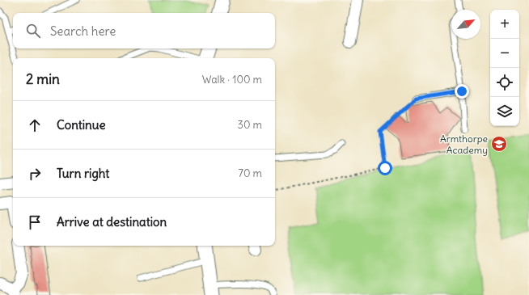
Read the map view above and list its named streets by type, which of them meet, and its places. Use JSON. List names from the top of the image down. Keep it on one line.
{"places":{"school or university":["Armthorpe Academy"]},"north":"top right","page":{"map_buttons":["+","−"],"search":"Search here","heading":["2 min","Walk · 100 m"],"list":[["Continue","30 m"],["Turn right","70 m"],"Arrive at destination"]}}
